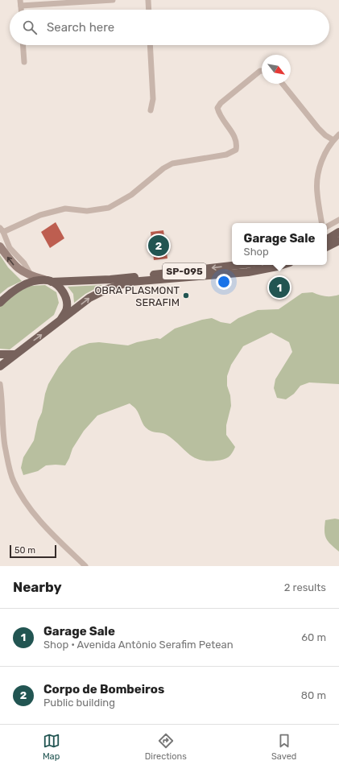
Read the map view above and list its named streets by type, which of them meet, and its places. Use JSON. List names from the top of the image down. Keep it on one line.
{"streets":{"main road":["SP-095"]},"places":["OBRA PLASMONT SERAFIM"],"scale_bar":"50 m","north":"bottom right","page":{"search":"Search here","popup":["Garage Sale","Shop"],"pins":["2","1"],"scale":"50 m","heading":["Nearby","2 results"],"list":[{"mark":"1","name":"Garage Sale","note":"Shop · Avenida Antônio Serafim Petean","value":"60 m"},{"mark":"2","name":"Corpo de Bombeiros","note":"Public building","value":"80 m"}],"nav":["Map","Directions","Saved"]}}
